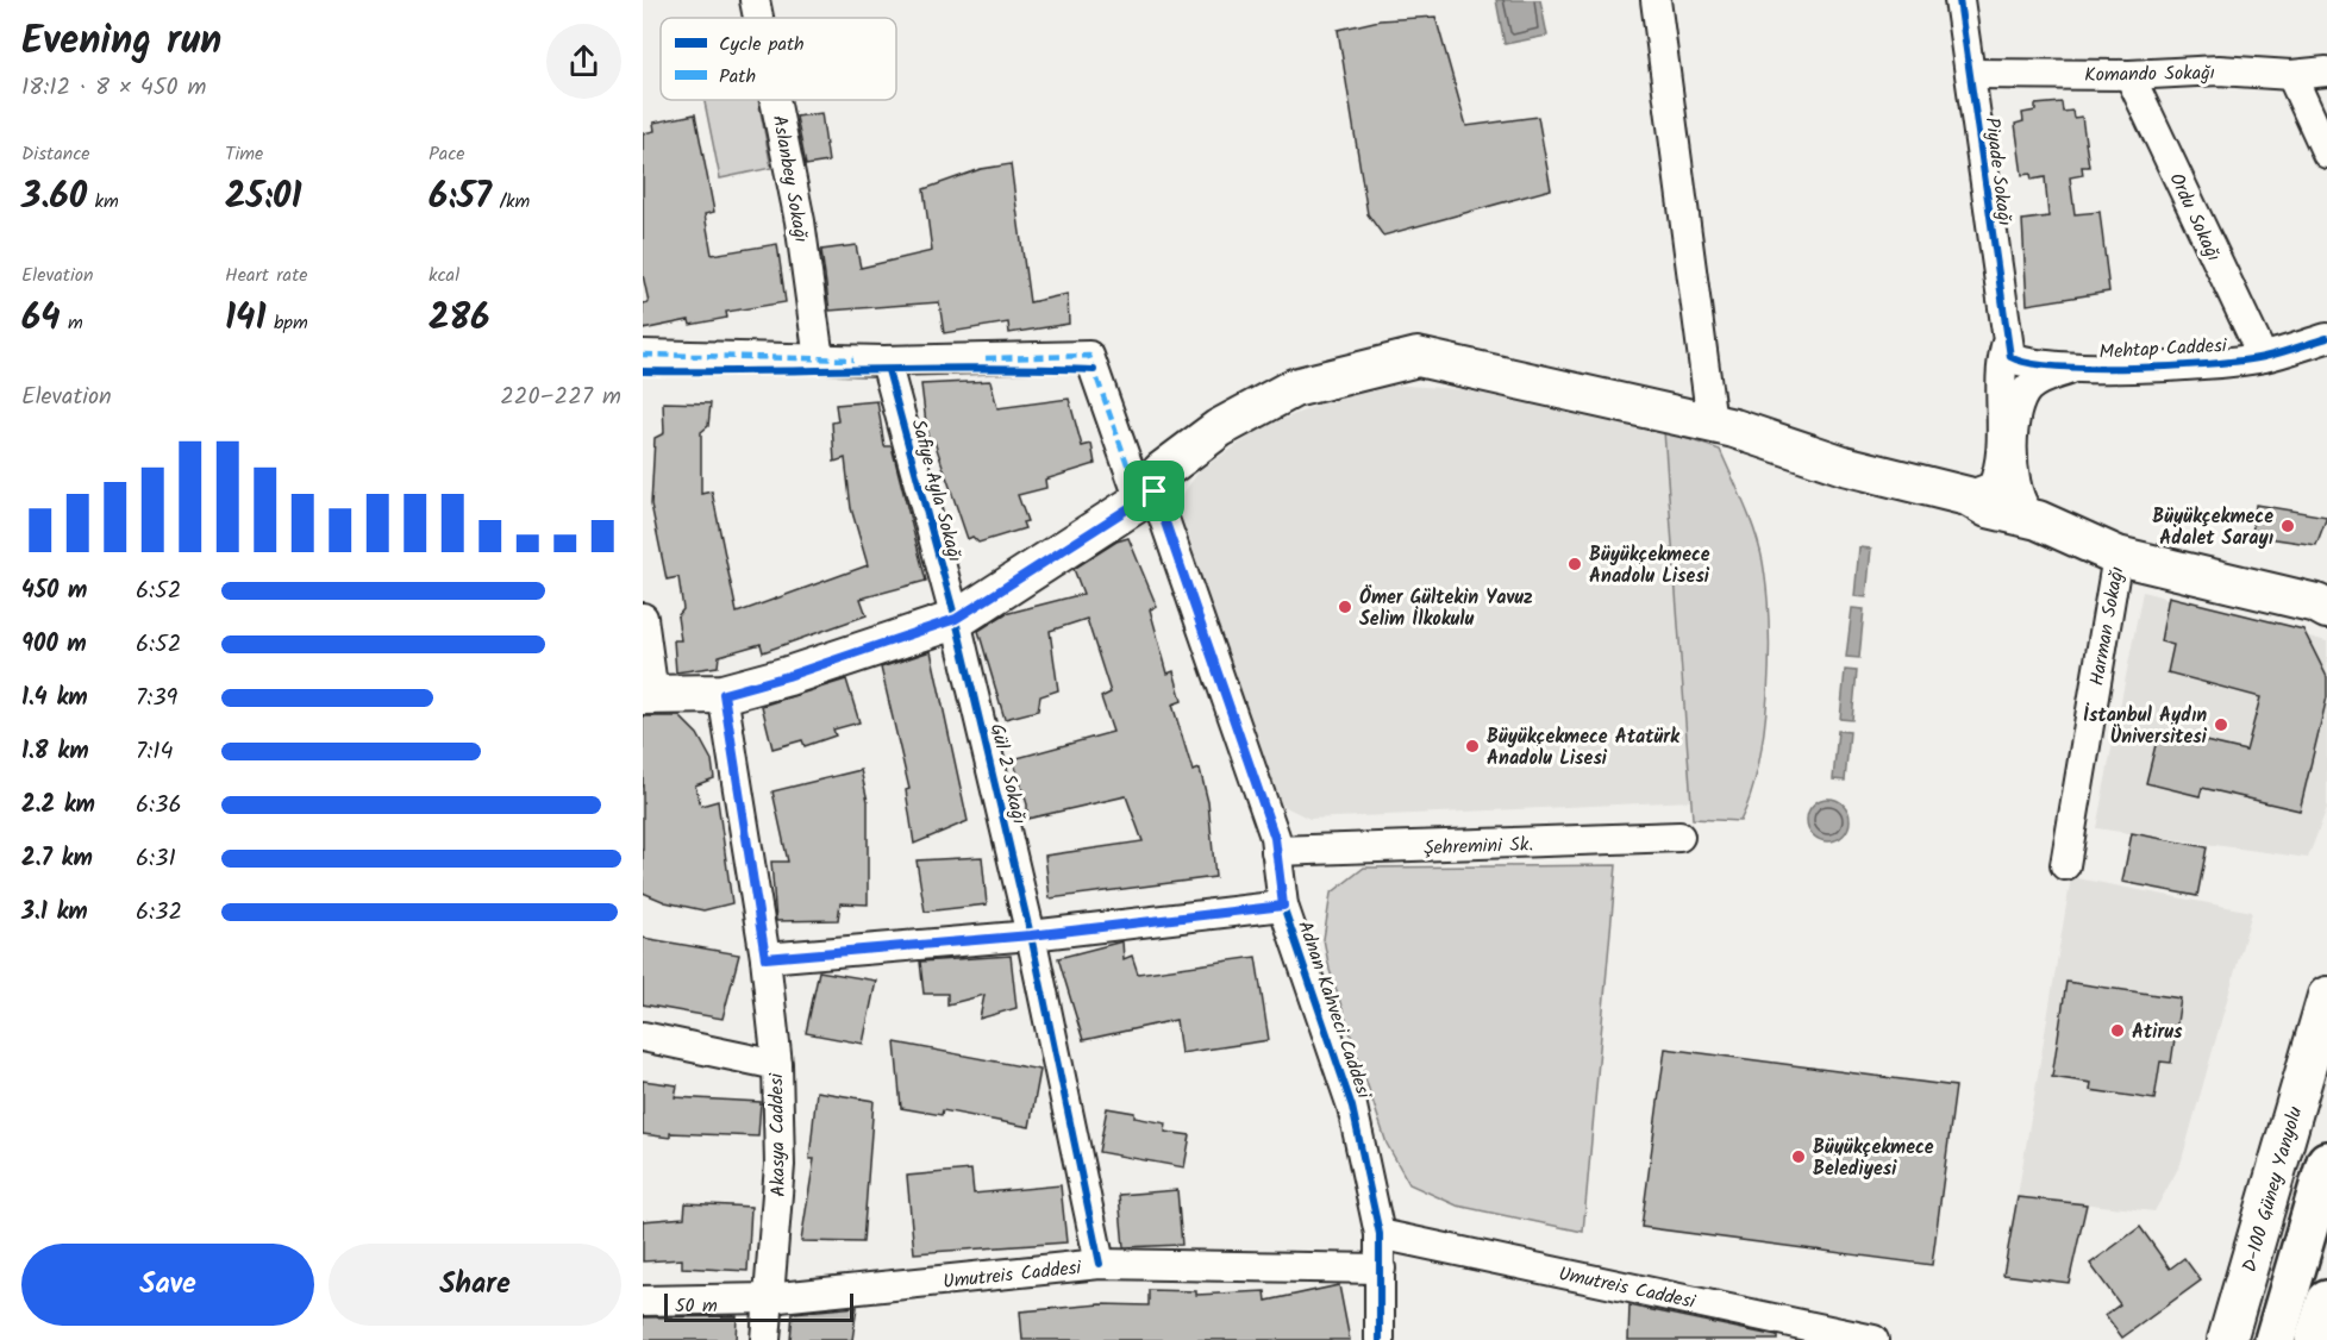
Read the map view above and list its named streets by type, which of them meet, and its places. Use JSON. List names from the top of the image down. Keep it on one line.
{"streets":{"main road":["D-100 Güney Yanyolu"],"street":["Komando Sokağı","Piyade Sokağı","Aslanbey Sokağı","Ordu Sokağı","Mehtap Caddesi","Safiye Ayla Sokağı","Harman Sokağı","Gül 2 Sokağı","Şehremini Sk.","Adnan Kahveci Caddesi","Akasya Caddesi","Umutreis Caddesi"]},"crossings":[["Komando Sokağı","Piyade Sokağı"],["Komando Sokağı","Ordu Sokağı"],["Piyade Sokağı","Mehtap Caddesi"],["Aslanbey Sokağı","Adnan Kahveci Caddesi"],["Ordu Sokağı","Mehtap Caddesi"],["Safiye Ayla Sokağı","Gül 2 Sokağı"],["Gül 2 Sokağı","Umutreis Caddesi"],["Şehremini Sk.","Adnan Kahveci Caddesi"],["Adnan Kahveci Caddesi","Umutreis Caddesi"],["Akasya Caddesi","Umutreis Caddesi"]],"places":["Büyükçekmece Adalet Sarayı","Büyükçekmece Anadolu Lisesi","Ömer Gültekin Yavuz Selim İlkokulu","İstanbul Aydın Üniversitesi","Büyükçekmece Atatürk Anadolu Lisesi","Atirus","Büyükçekmece Belediyesi"],"legend":["Cycle path","Path"],"scale_bar":"50 m","page":{"heading":["Evening run","18:12 · 8 × 450 m"],"stats":[["Distance","3.60 km"],["Time","25:01"],["Pace","6:57 /km"],["Elevation","64 m"],["Heart rate","141 bpm"],["kcal","286"]],"chart":["Elevation","220–227 m"],"list":[{"name":"450 m","note":"6:52"},{"name":"900 m","note":"6:52"},{"name":"1.4 km","note":"7:39"},{"name":"1.8 km","note":"7:14"},{"name":"2.2 km","note":"6:36"},{"name":"2.7 km","note":"6:31"},{"name":"3.1 km","note":"6:32"}],"buttons":["Save","Share"],"scale":"50 m"}}
